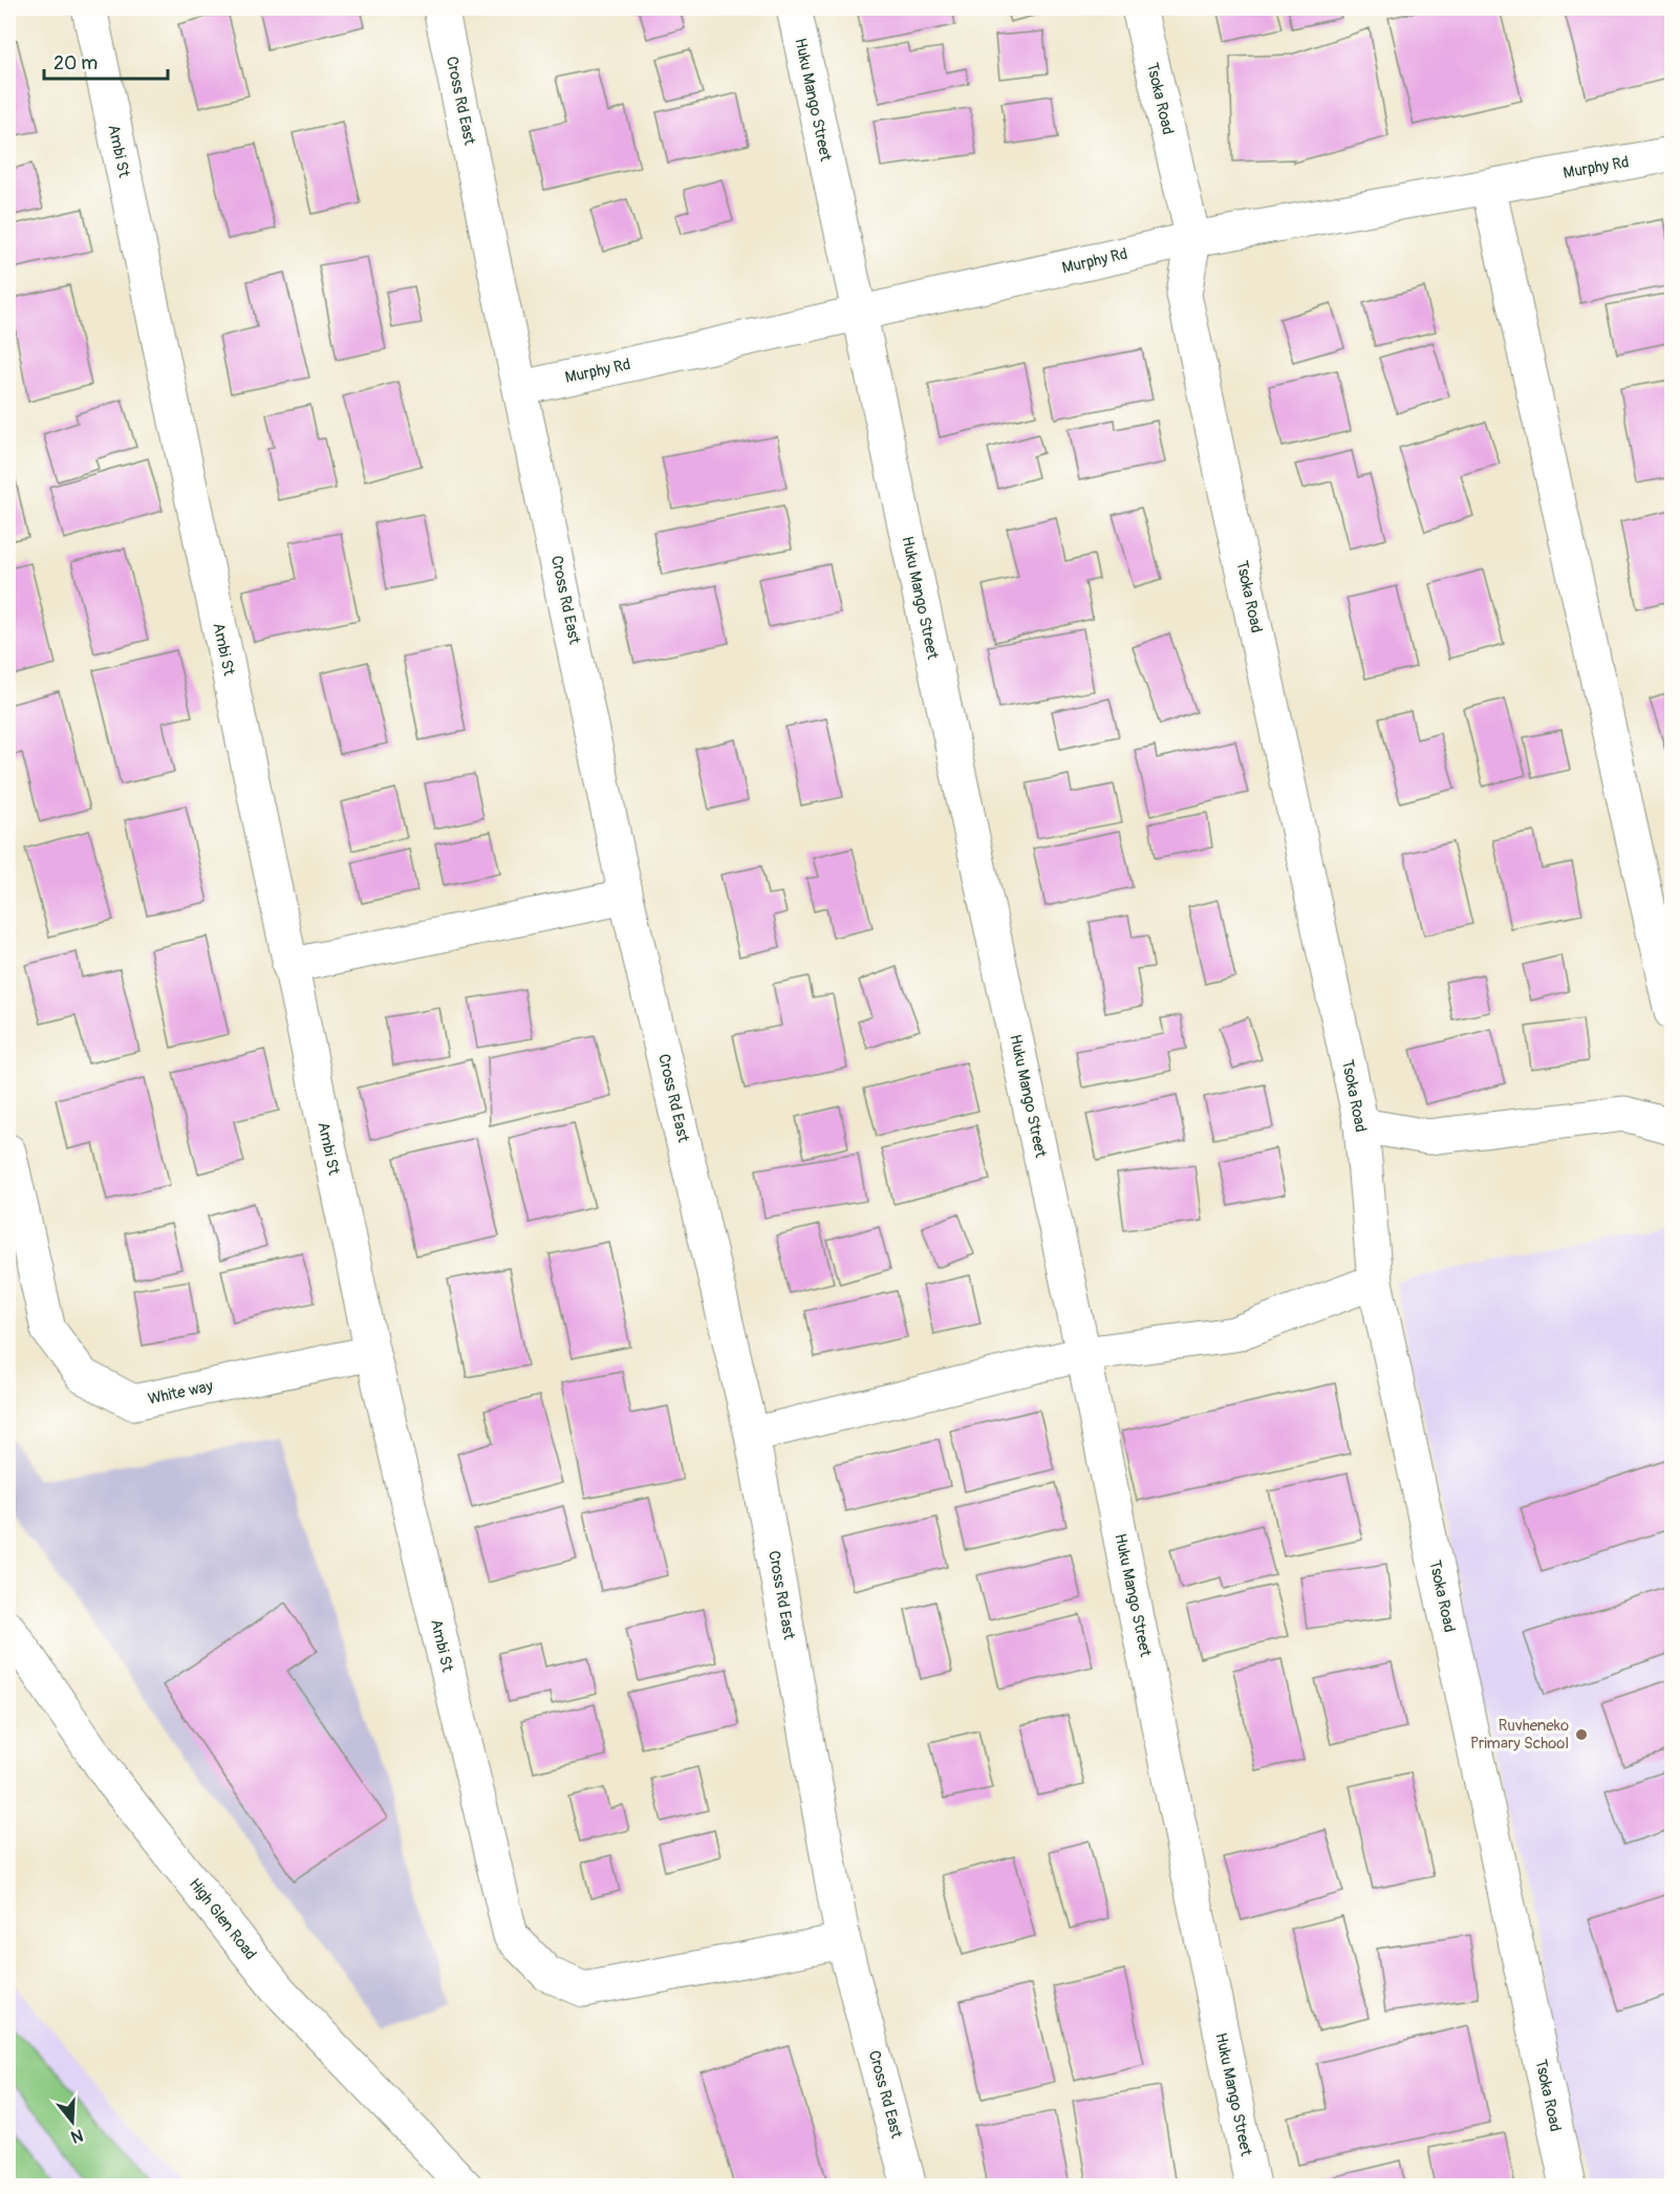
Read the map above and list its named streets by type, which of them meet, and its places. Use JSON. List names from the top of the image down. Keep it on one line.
{"streets":{"street":["Tsoka Road","Huku Mango Street","Cross Rd East","Ambi St","Murphy Rd","White way","High Glen Road"]},"crossings":[["Tsoka Road","Murphy Rd"],["Huku Mango Street","Murphy Rd"],["Cross Rd East","Ambi St"],["Cross Rd East","Murphy Rd"],["Ambi St","White way"]],"places":["Ruvheneko Primary School"],"scale_bar":"20 m","north":"bottom"}
